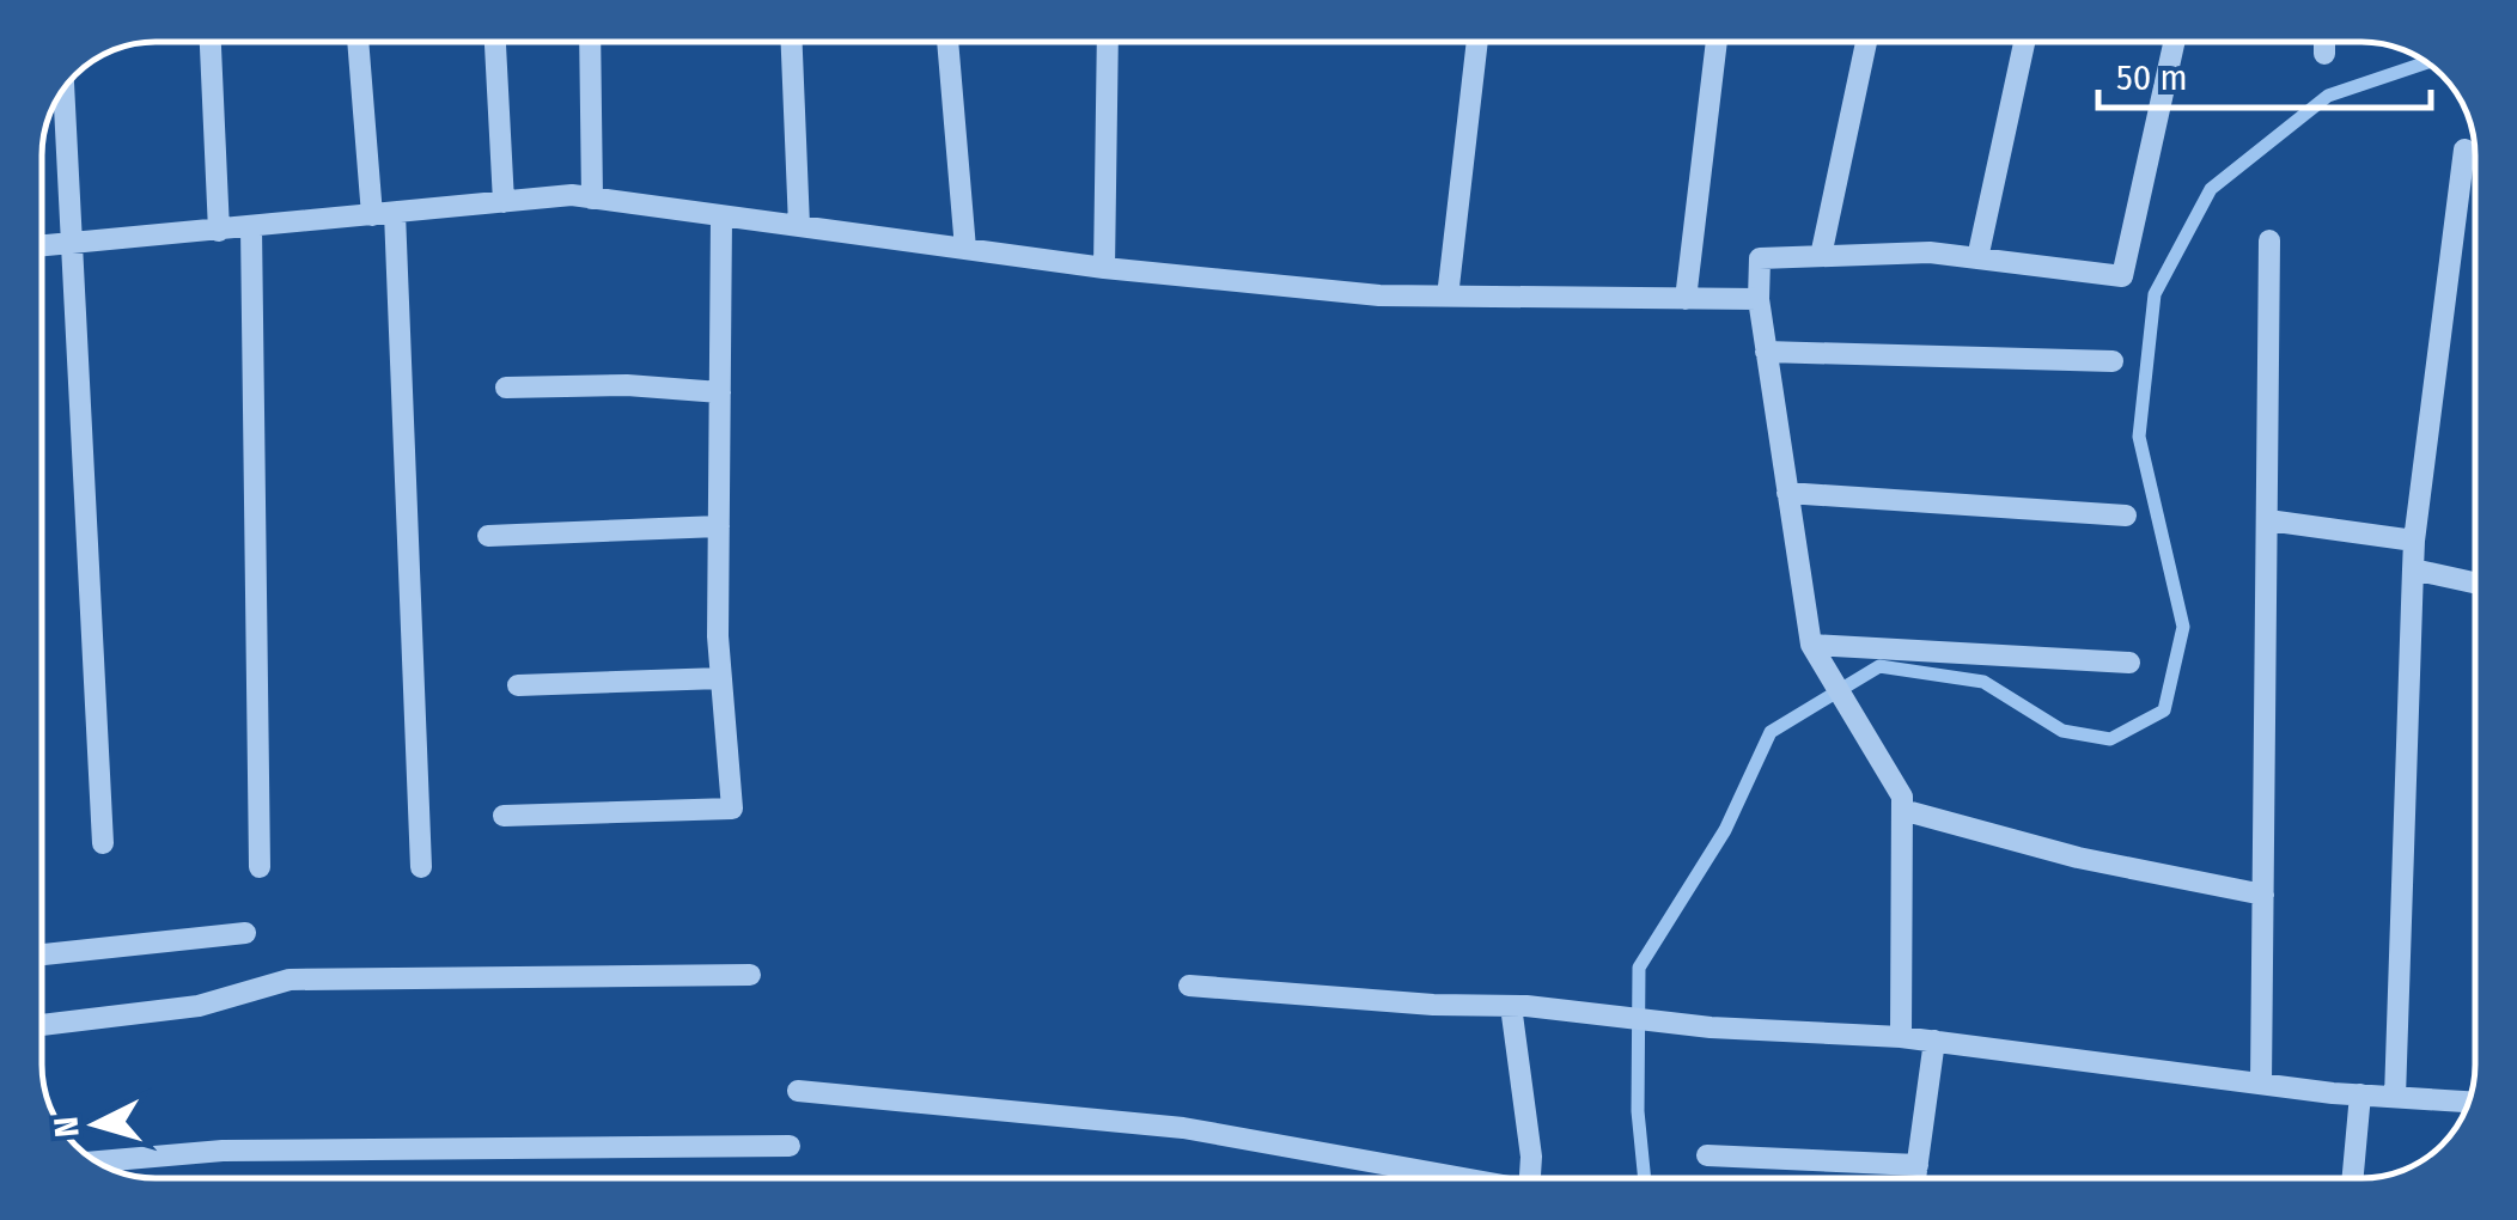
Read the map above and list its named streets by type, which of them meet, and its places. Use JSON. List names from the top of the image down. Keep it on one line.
{"scale_bar":"50 m","north":"left"}
